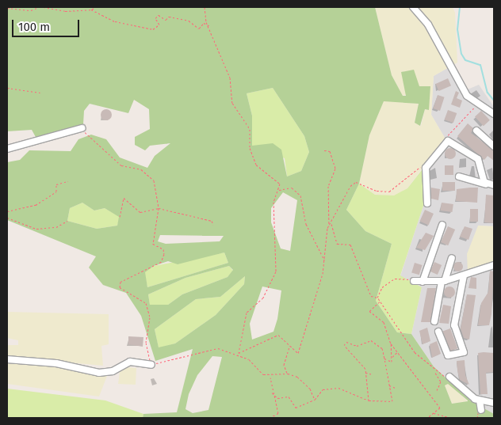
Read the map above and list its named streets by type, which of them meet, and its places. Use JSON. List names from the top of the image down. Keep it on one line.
{"scale_bar":"100 m"}
